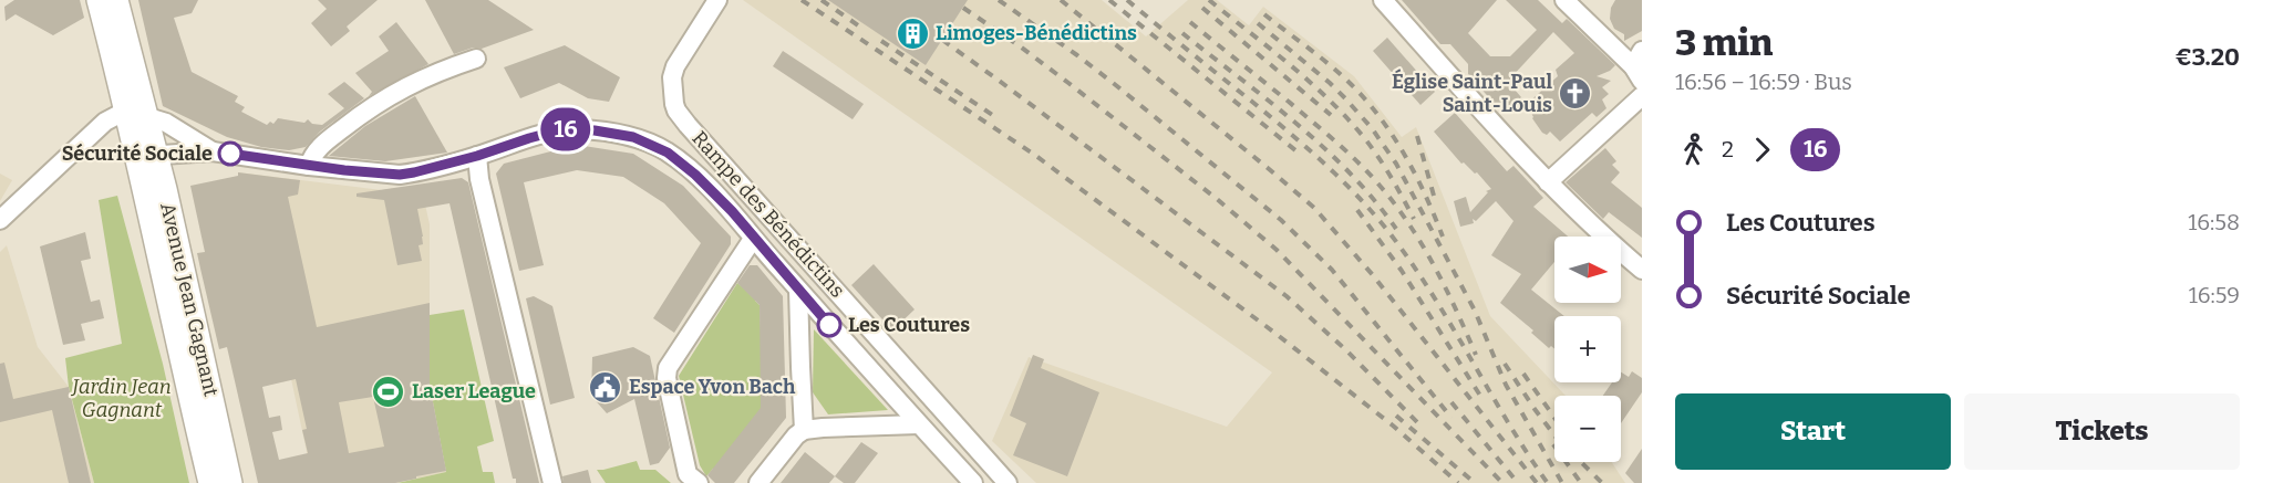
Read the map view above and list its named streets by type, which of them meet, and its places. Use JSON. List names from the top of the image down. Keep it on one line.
{"streets":{"main road":["Avenue Jean Gagnant"],"street":["Rampe des Bénédictins"]},"parks":["Jardin Jean Gagnant"],"places":{"building":["Limoges-Bénédictins"],"church":["Église Saint-Paul Saint-Louis"],"other":["Sécurité Sociale","Les Coutures"],"public building":["Espace Yvon Bach"],"sports":["Laser League"]},"lines":["bus line 16"],"north":"right","page":{"on_map":"16","heading":["3 min","16:56 – 16:59 · Bus","€3.20"],"legs":["2","16"],"list":[{"name":"Les Coutures","value":"16:58"},{"name":"Sécurité Sociale","value":"16:59"}],"map_buttons":["+","−"],"buttons":["Start","Tickets"]}}
